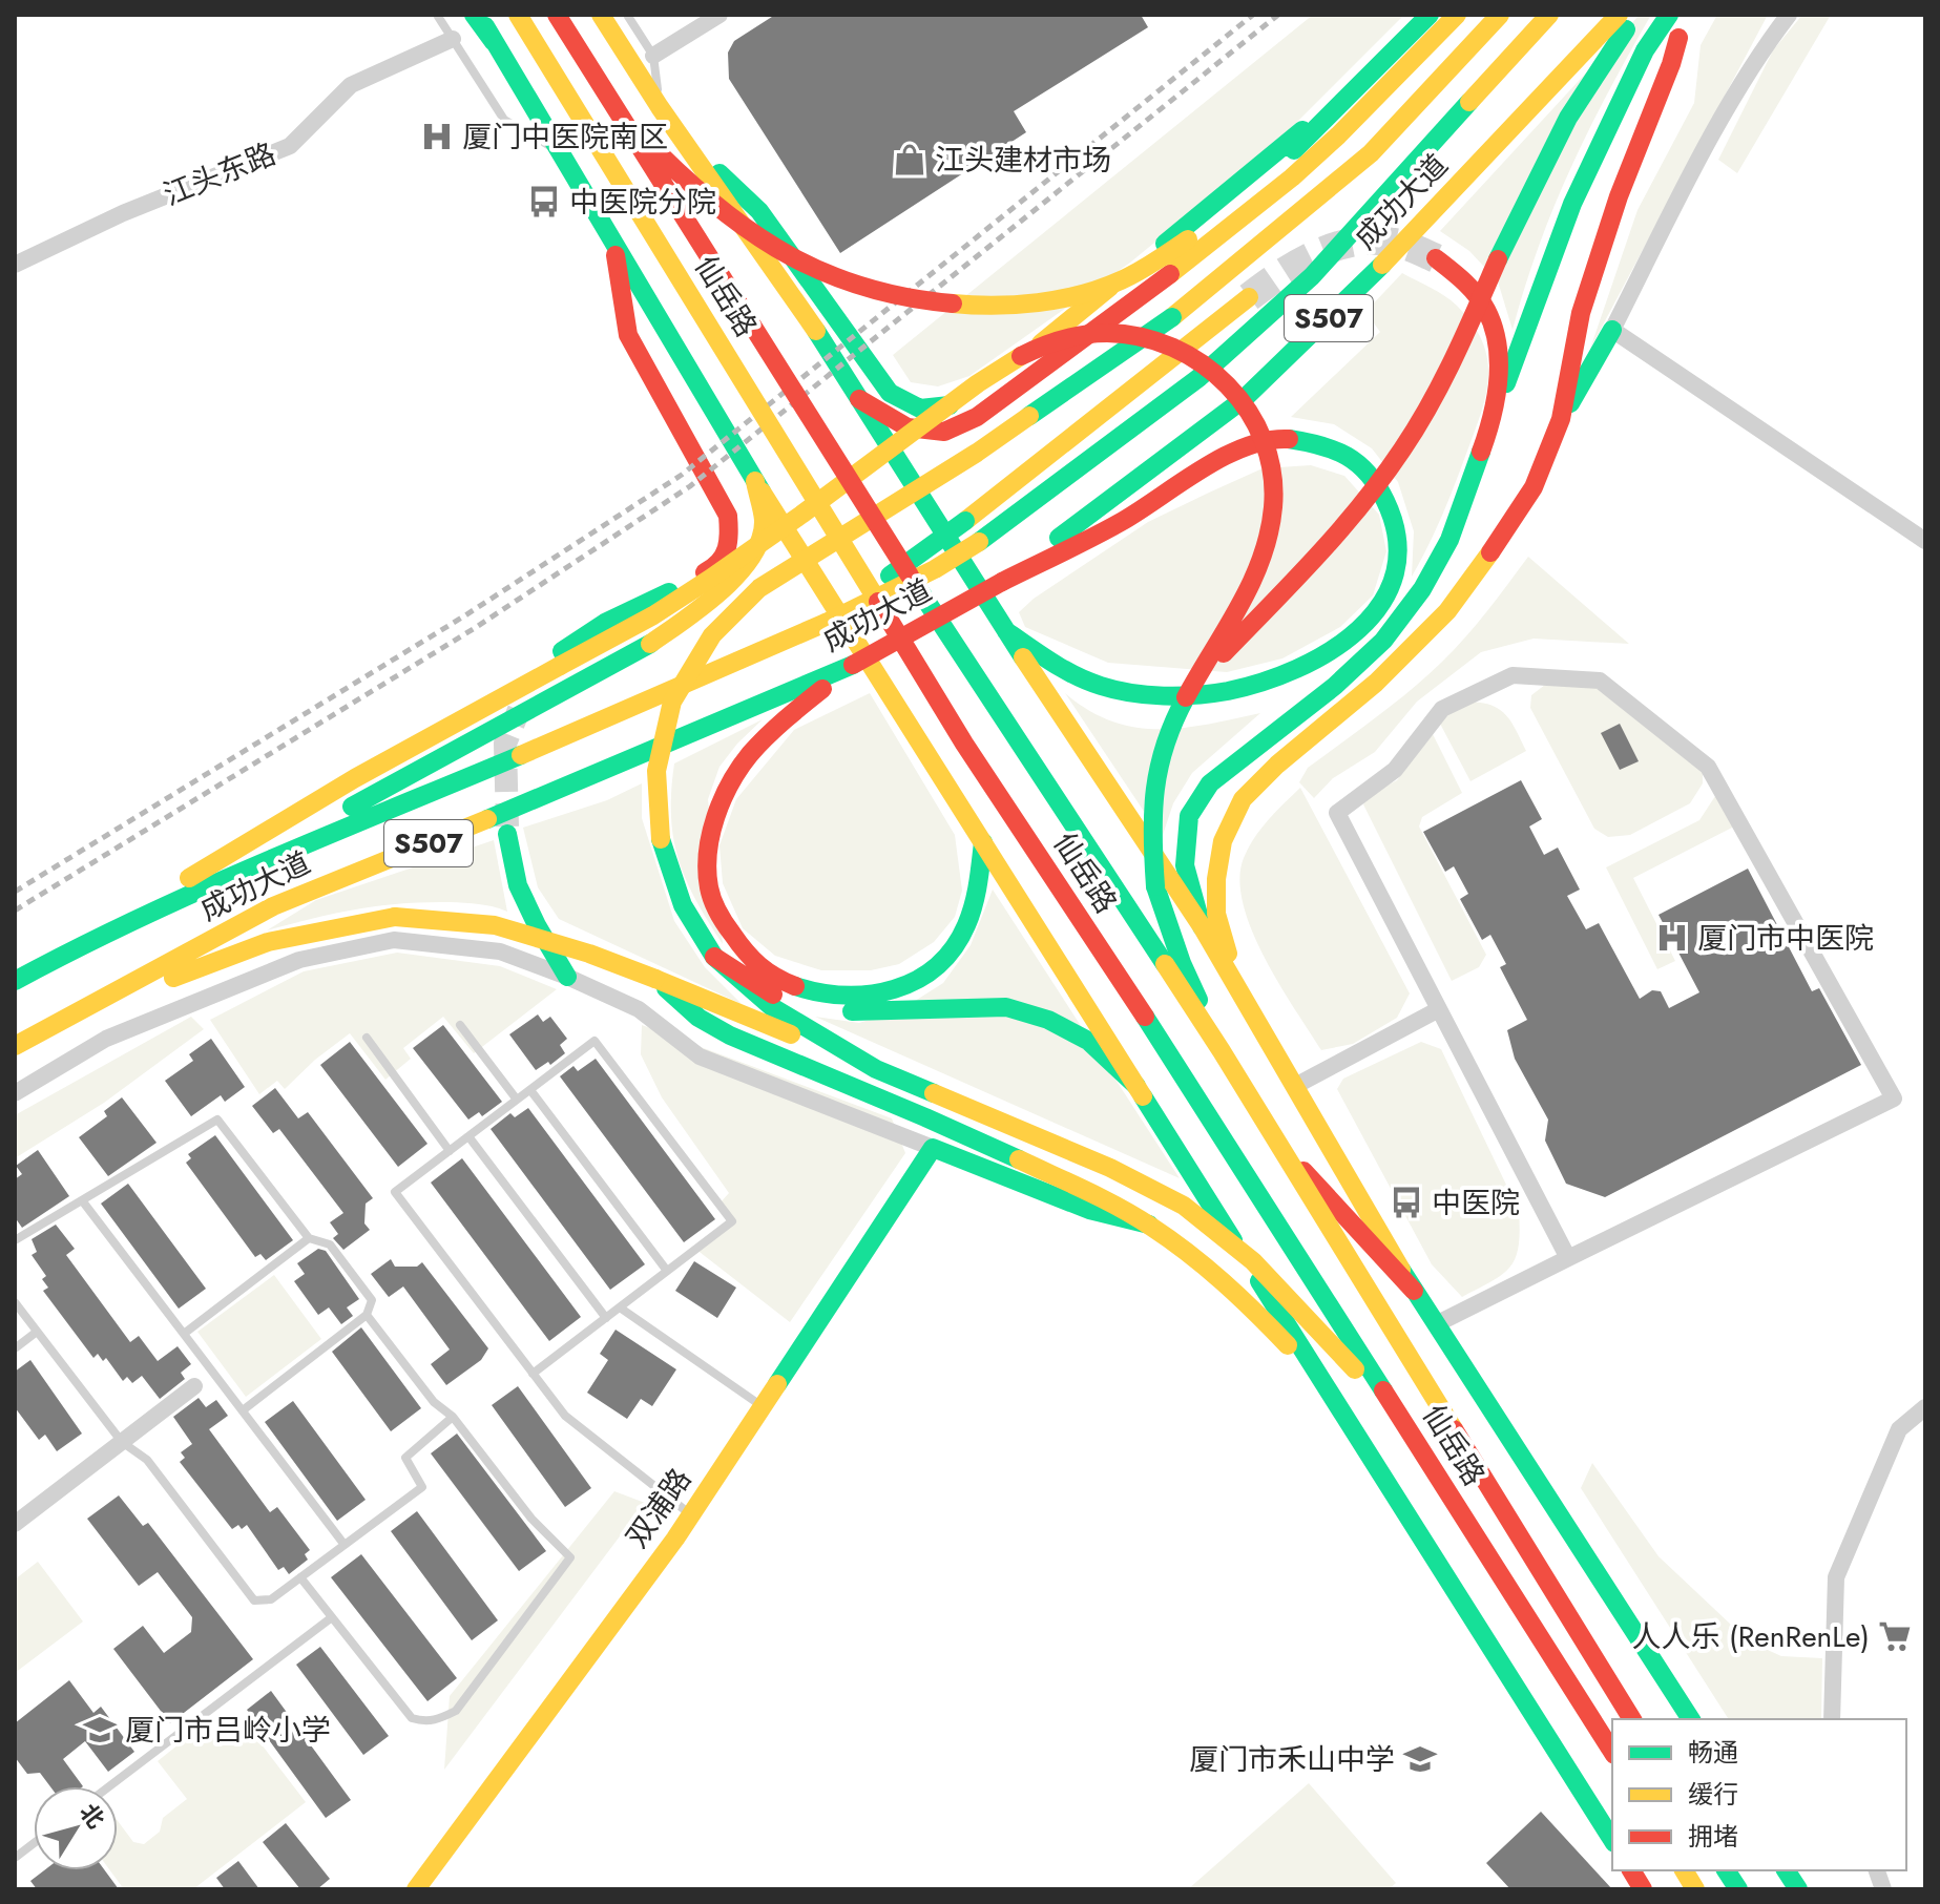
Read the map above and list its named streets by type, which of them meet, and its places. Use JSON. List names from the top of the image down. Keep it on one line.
{"streets":{"main road":["成功大道","仙岳路","S507","双浦路"],"street":["江头东路"]},"places":{"hospital":["厦门中医院南区","厦门市中医院"],"shop":["江头建材市场"],"bus stop":["中医院分院","中医院"],"supermarket":["人人乐 (RenRenLe)"],"school or university":["厦门市吕岭小学","厦门市禾山中学"]},"legend":["畅通","缓行","拥堵"],"north":"top right"}
